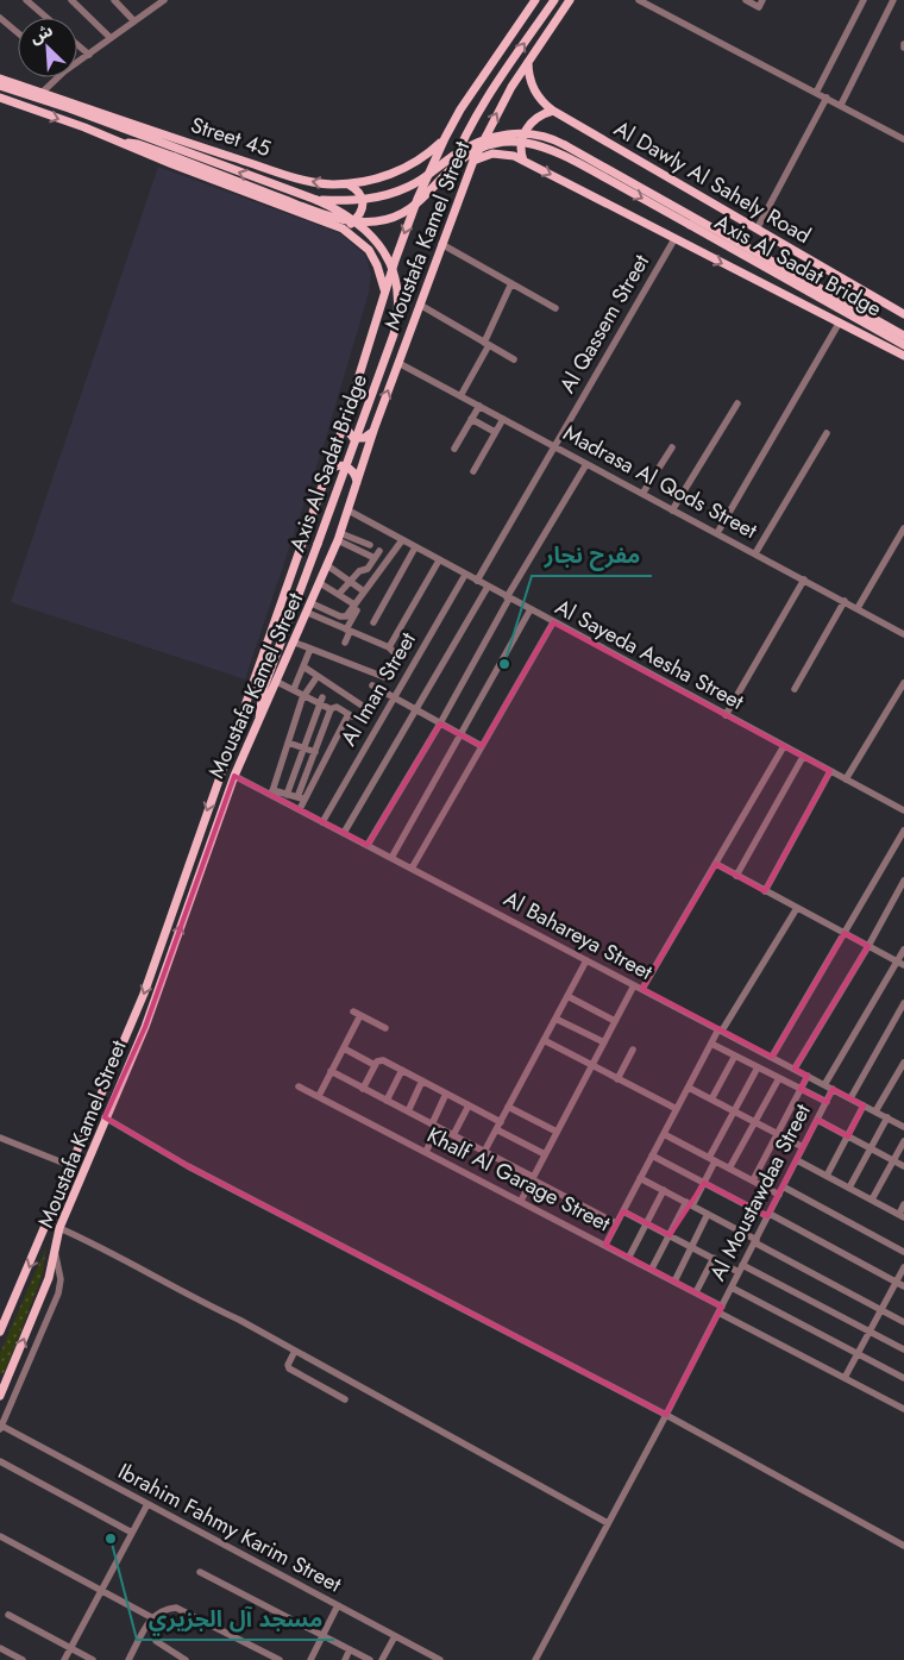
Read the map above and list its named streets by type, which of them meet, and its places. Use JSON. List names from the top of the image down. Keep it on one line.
{"streets":{"main road":["Street 45","Al Dawly Al Sahely Road","Moustafa Kamel Street","Axis Al Sadat Bridge"],"street":["Al Qassem Street","Madrasa Al Qods Street","Al Sayeda Aesha Street","Al Iman Street","Al Bahareya Street","Khalf Al Garage Street","Al Moustawdaa Street","Ibrahim Fahmy Karim Street"]},"crossings":[["Street 45","Moustafa Kamel Street"],["Al Dawly Al Sahely Road","Moustafa Kamel Street"],["Moustafa Kamel Street","Axis Al Sadat Bridge"],["Moustafa Kamel Street","Madrasa Al Qods Street"],["Moustafa Kamel Street","Al Sayeda Aesha Street"],["Moustafa Kamel Street","Al Bahareya Street"],["Al Qassem Street","Madrasa Al Qods Street"],["Al Qassem Street","Al Sayeda Aesha Street"],["Al Sayeda Aesha Street","Al Iman Street"],["Al Iman Street","Al Bahareya Street"],["Al Bahareya Street","Al Moustawdaa Street"],["Khalf Al Garage Street","Al Moustawdaa Street"]],"places":["مفرح نجار","مسجد آل الجزيري"],"north":"top left"}
